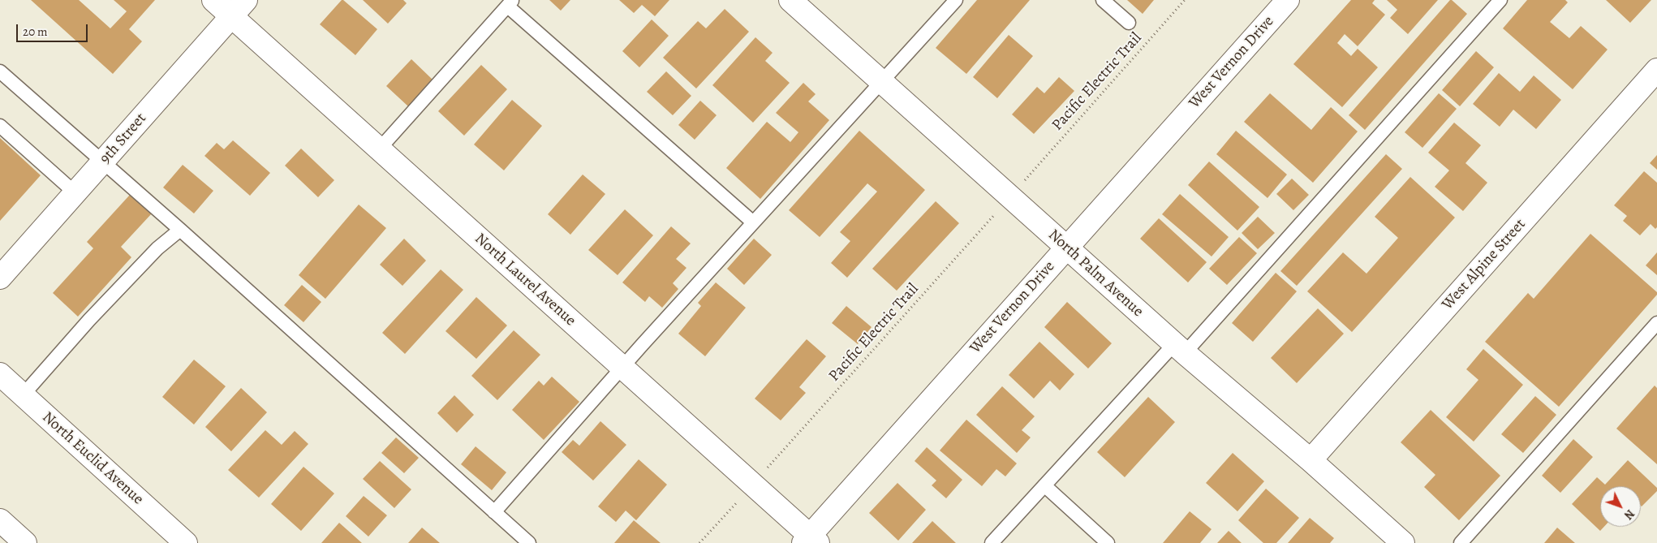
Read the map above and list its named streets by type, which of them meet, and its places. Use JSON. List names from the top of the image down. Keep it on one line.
{"streets":{"street":["West Vernon Drive","9th Street","West Alpine Street","North Palm Avenue","North Laurel Avenue","North Euclid Avenue"],"path":["Pacific Electric Trail"]},"crossings":[["West Vernon Drive","North Palm Avenue"],["West Vernon Drive","North Laurel Avenue"],["9th Street","North Laurel Avenue"],["West Alpine Street","North Palm Avenue"]],"scale_bar":"20 m","north":"bottom right"}
